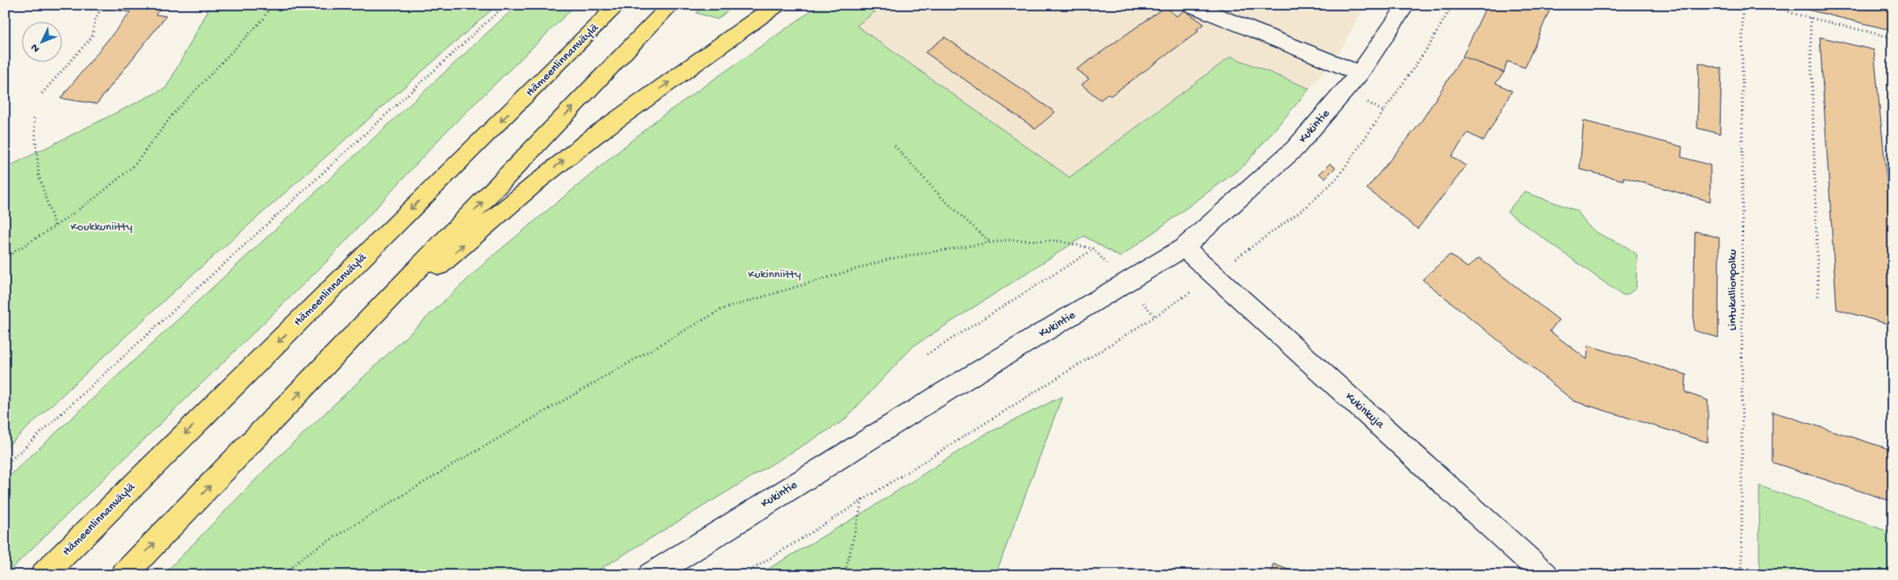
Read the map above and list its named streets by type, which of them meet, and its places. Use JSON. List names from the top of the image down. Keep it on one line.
{"streets":{"highway":["Hämeenlinnanväylä"],"street":["Kukintie","Kukinkuja"],"path":["Lintukallionpolku"]},"crossings":[["Kukintie","Kukinkuja"]],"parks":["Koukkuniitty","Kukinniitty"],"north":"bottom left"}
